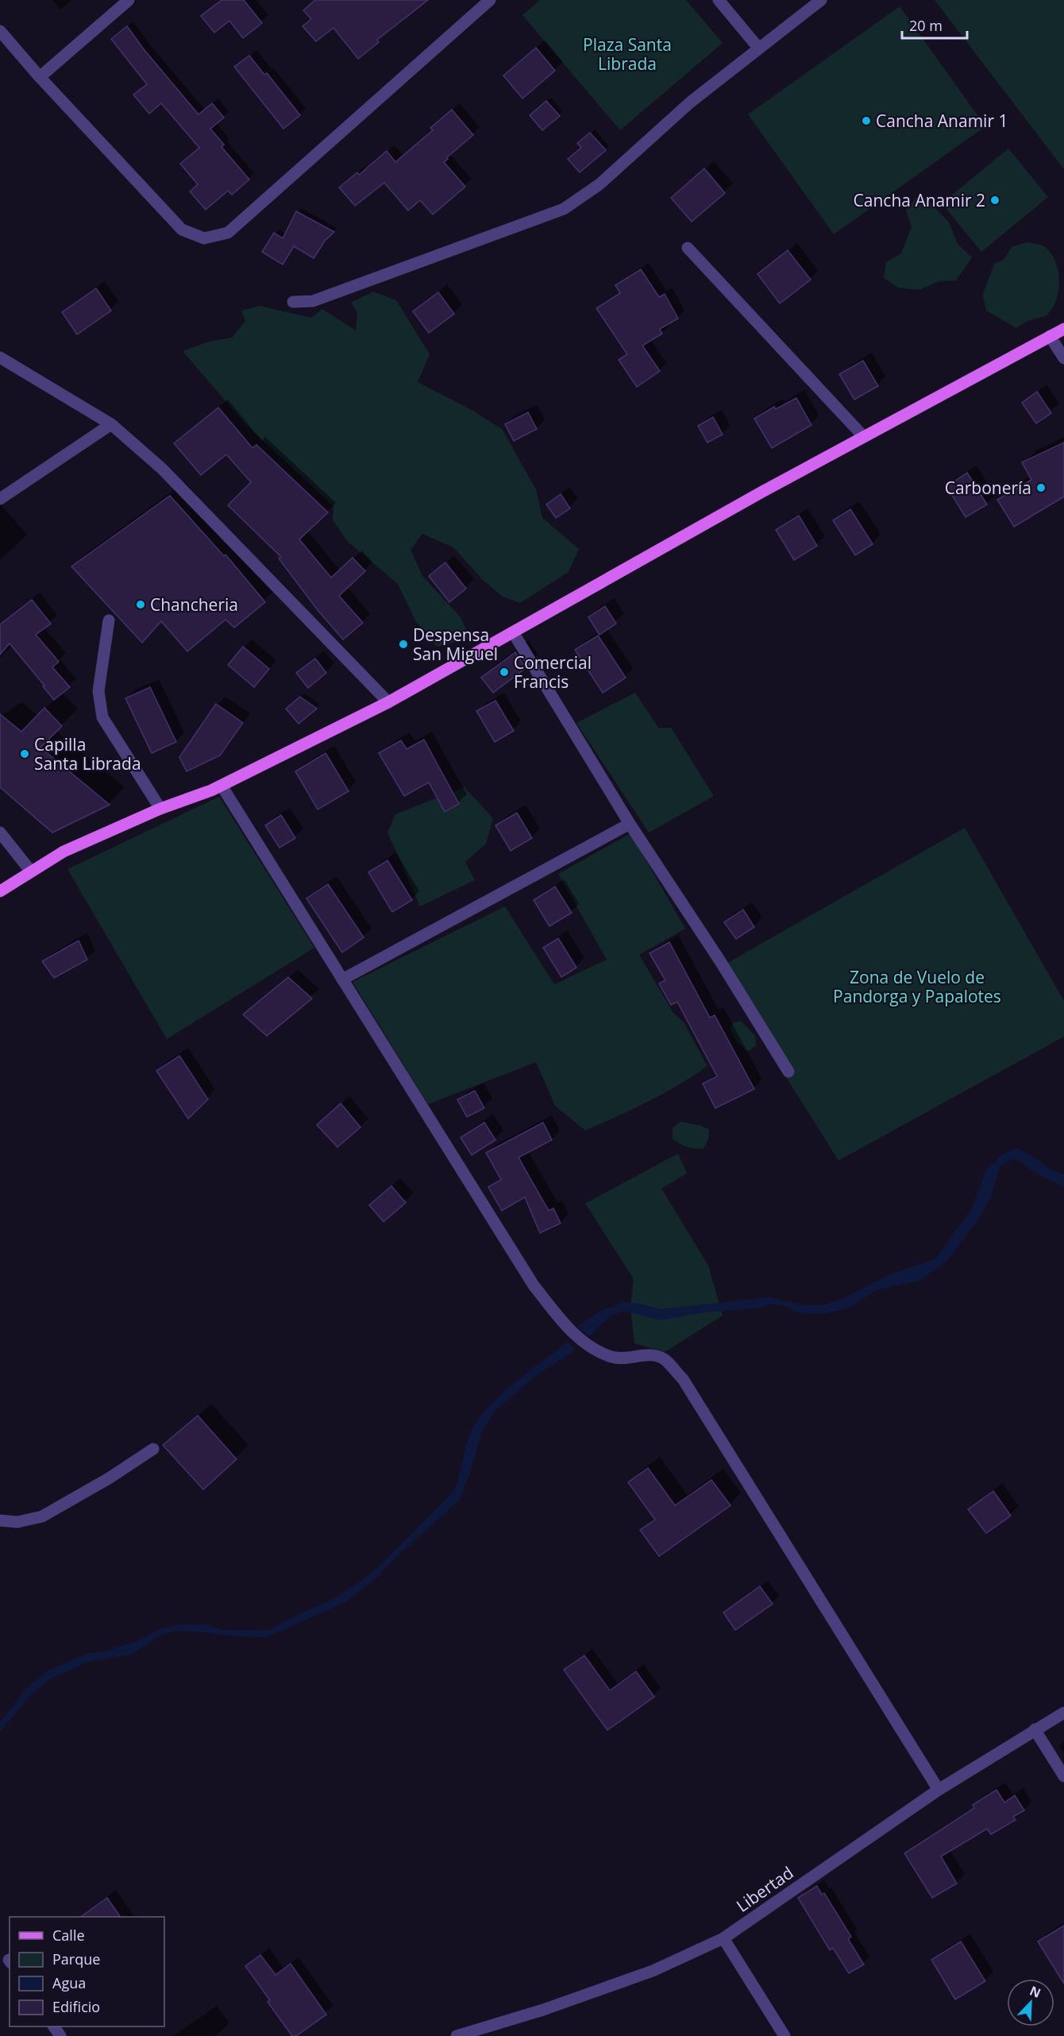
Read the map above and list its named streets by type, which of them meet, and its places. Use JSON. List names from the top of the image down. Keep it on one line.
{"streets":{"street":["Libertad"]},"parks":["Plaza Santa Librada","Zona de Vuelo de Pandorga y Papalotes"],"places":["Cancha Anamir 1","Cancha Anamir 2","Carbonería","Chancheria","Despensa San Miguel","Comercial Francis","Capilla Santa Librada"],"legend":["Calle","Parque","Agua","Edificio"],"scale_bar":"20 m","north":"top right"}
